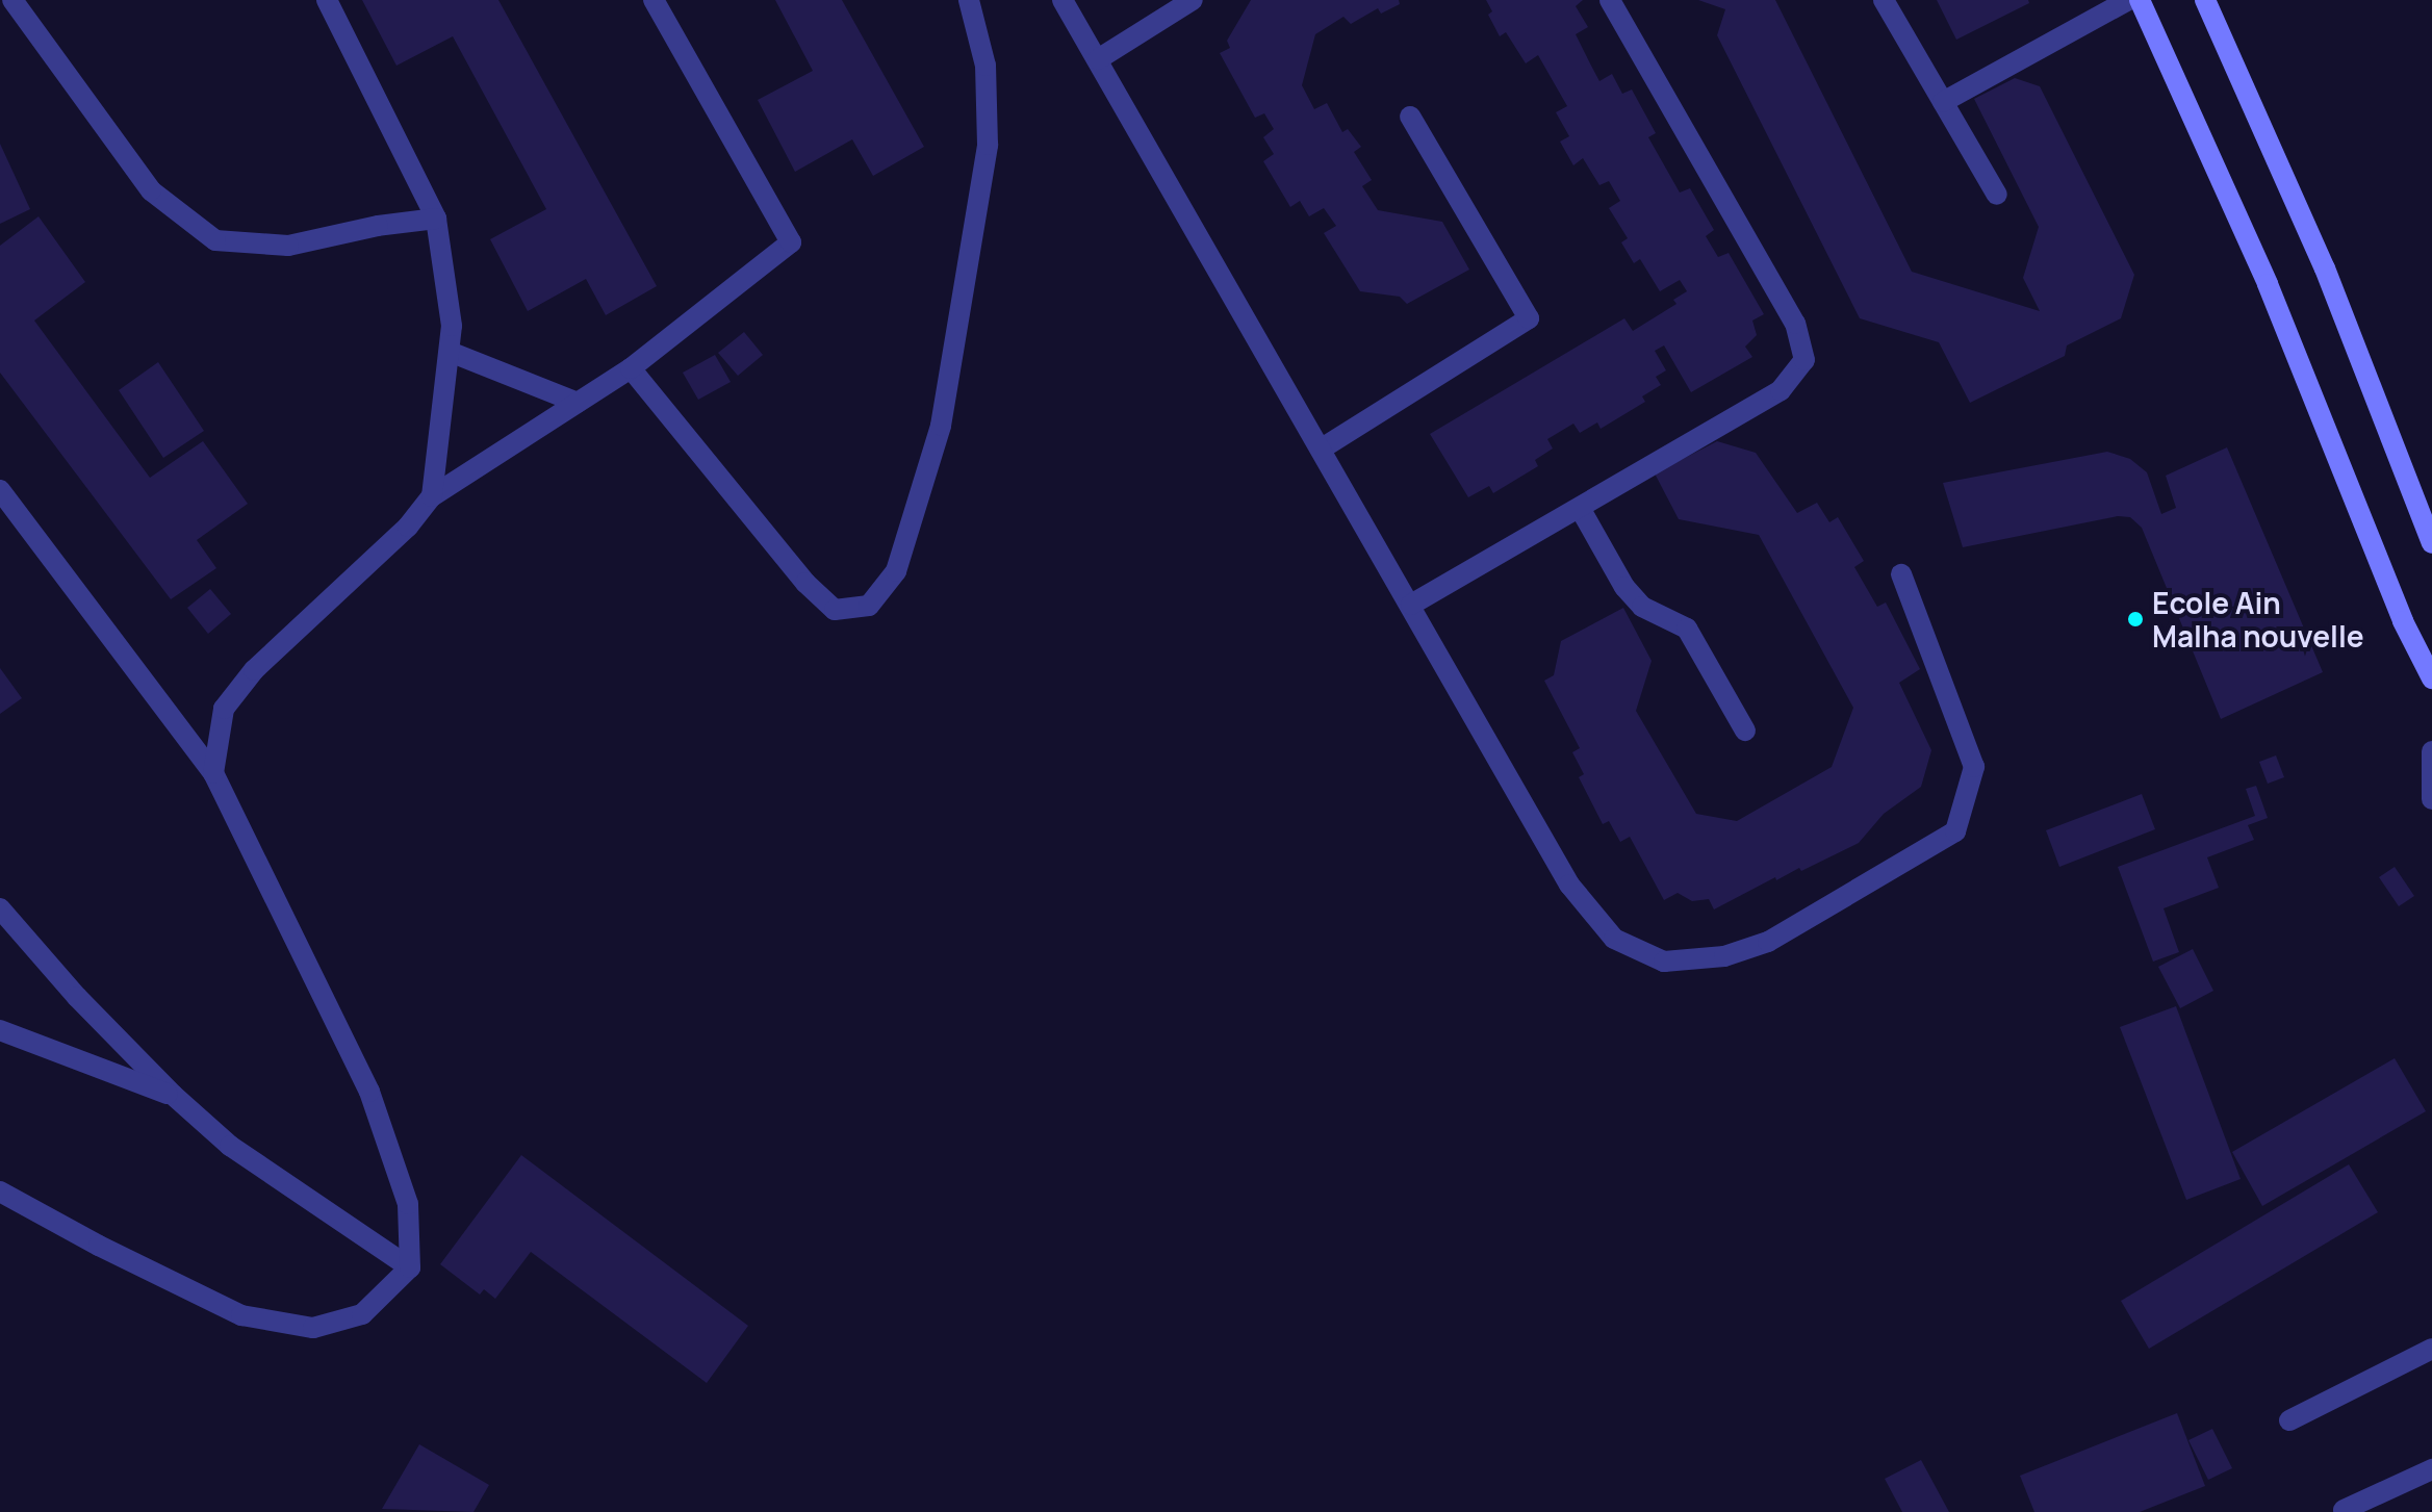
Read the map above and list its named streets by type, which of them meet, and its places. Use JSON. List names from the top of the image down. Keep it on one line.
{"places":["Ecole Ain Malha nouvelle"]}
